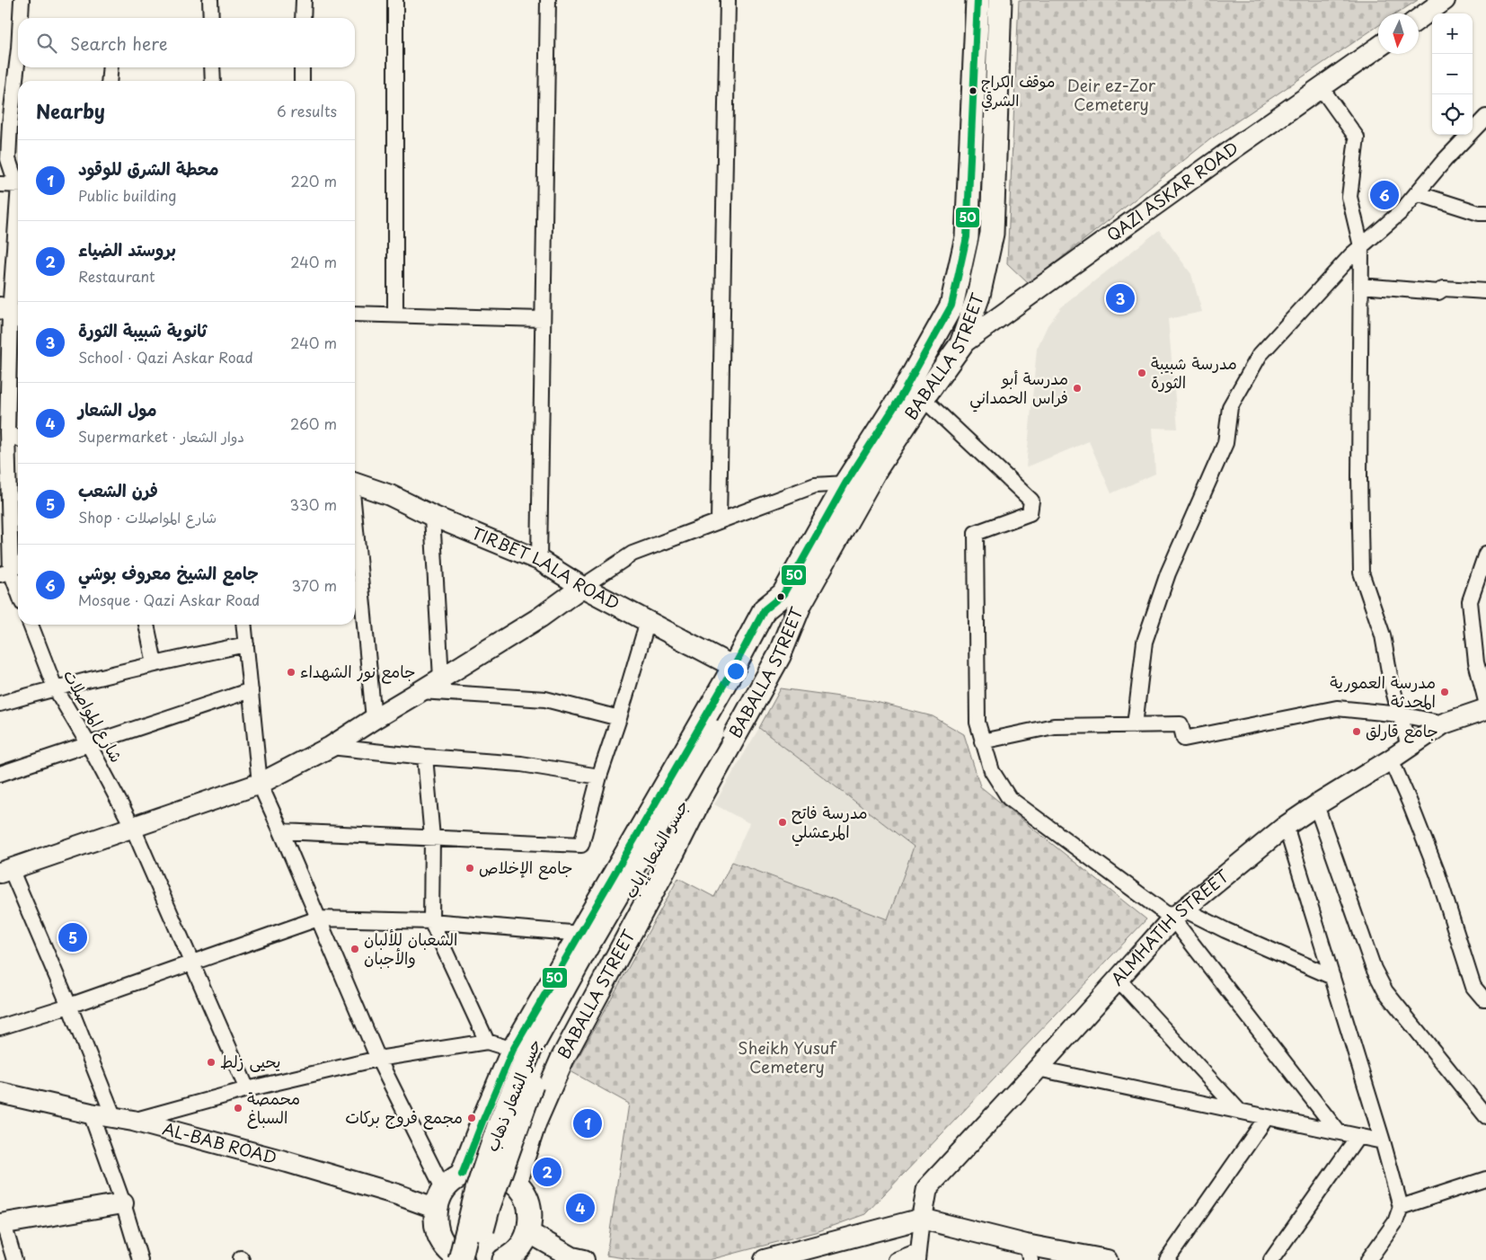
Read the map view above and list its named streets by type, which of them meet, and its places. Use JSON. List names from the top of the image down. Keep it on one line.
{"streets":{"main road":["QAZI ASKAR ROAD","BABALLA STREET","TIRBET LALA ROAD","جسر الشعار إياب","ALMHATIH STREET","جسر الشعار ذهاب","AL-BAB ROAD"],"street":["شارع المواصلات"]},"crossings":[["QAZI ASKAR ROAD","BABALLA STREET"],["BABALLA STREET","TIRBET LALA ROAD"],["جسر الشعار إياب","جسر الشعار ذهاب"]],"parks":["Deir ez-Zor Cemetery","Sheikh Yusuf Cemetery"],"places":["موقف الكراج الشرقي","مدرسة شبيبة الثورة","مدرسة أبو فراس الحمداني","جامع نور الشهداء","مدرسة العمورية المحدثة","جامع قارلق","مدرسة فاتح المرعشلي","جامع الإخلاص","الشعبان للألبان والأجبان","يحيى زلط","محمصة السباغ","مجمع فروج بركات"],"lines":["transit line 50"],"north":"bottom","page":{"map_buttons":["+","−"],"search":"Search here","heading":["Nearby","6 results"],"list":[{"mark":"1","name":"محطة الشرق للوقود","note":"Public building","value":"220 m"},{"mark":"2","name":"بروستد الضياء","note":"Restaurant","value":"240 m"},{"mark":"3","name":"ثانوية شبيبة الثورة","note":"School · Qazi Askar Road","value":"240 m"},{"mark":"4","name":"مول الشعار","note":"Supermarket · دوار الشعار","value":"260 m"},{"mark":"5","name":"فرن الشعب","note":"Shop · شارع المواصلات","value":"330 m"},{"mark":"6","name":"جامع الشيخ معروف بوشي","note":"Mosque · Qazi Askar Road","value":"370 m"}],"pins":["6","3","5","1","2","4"]}}
